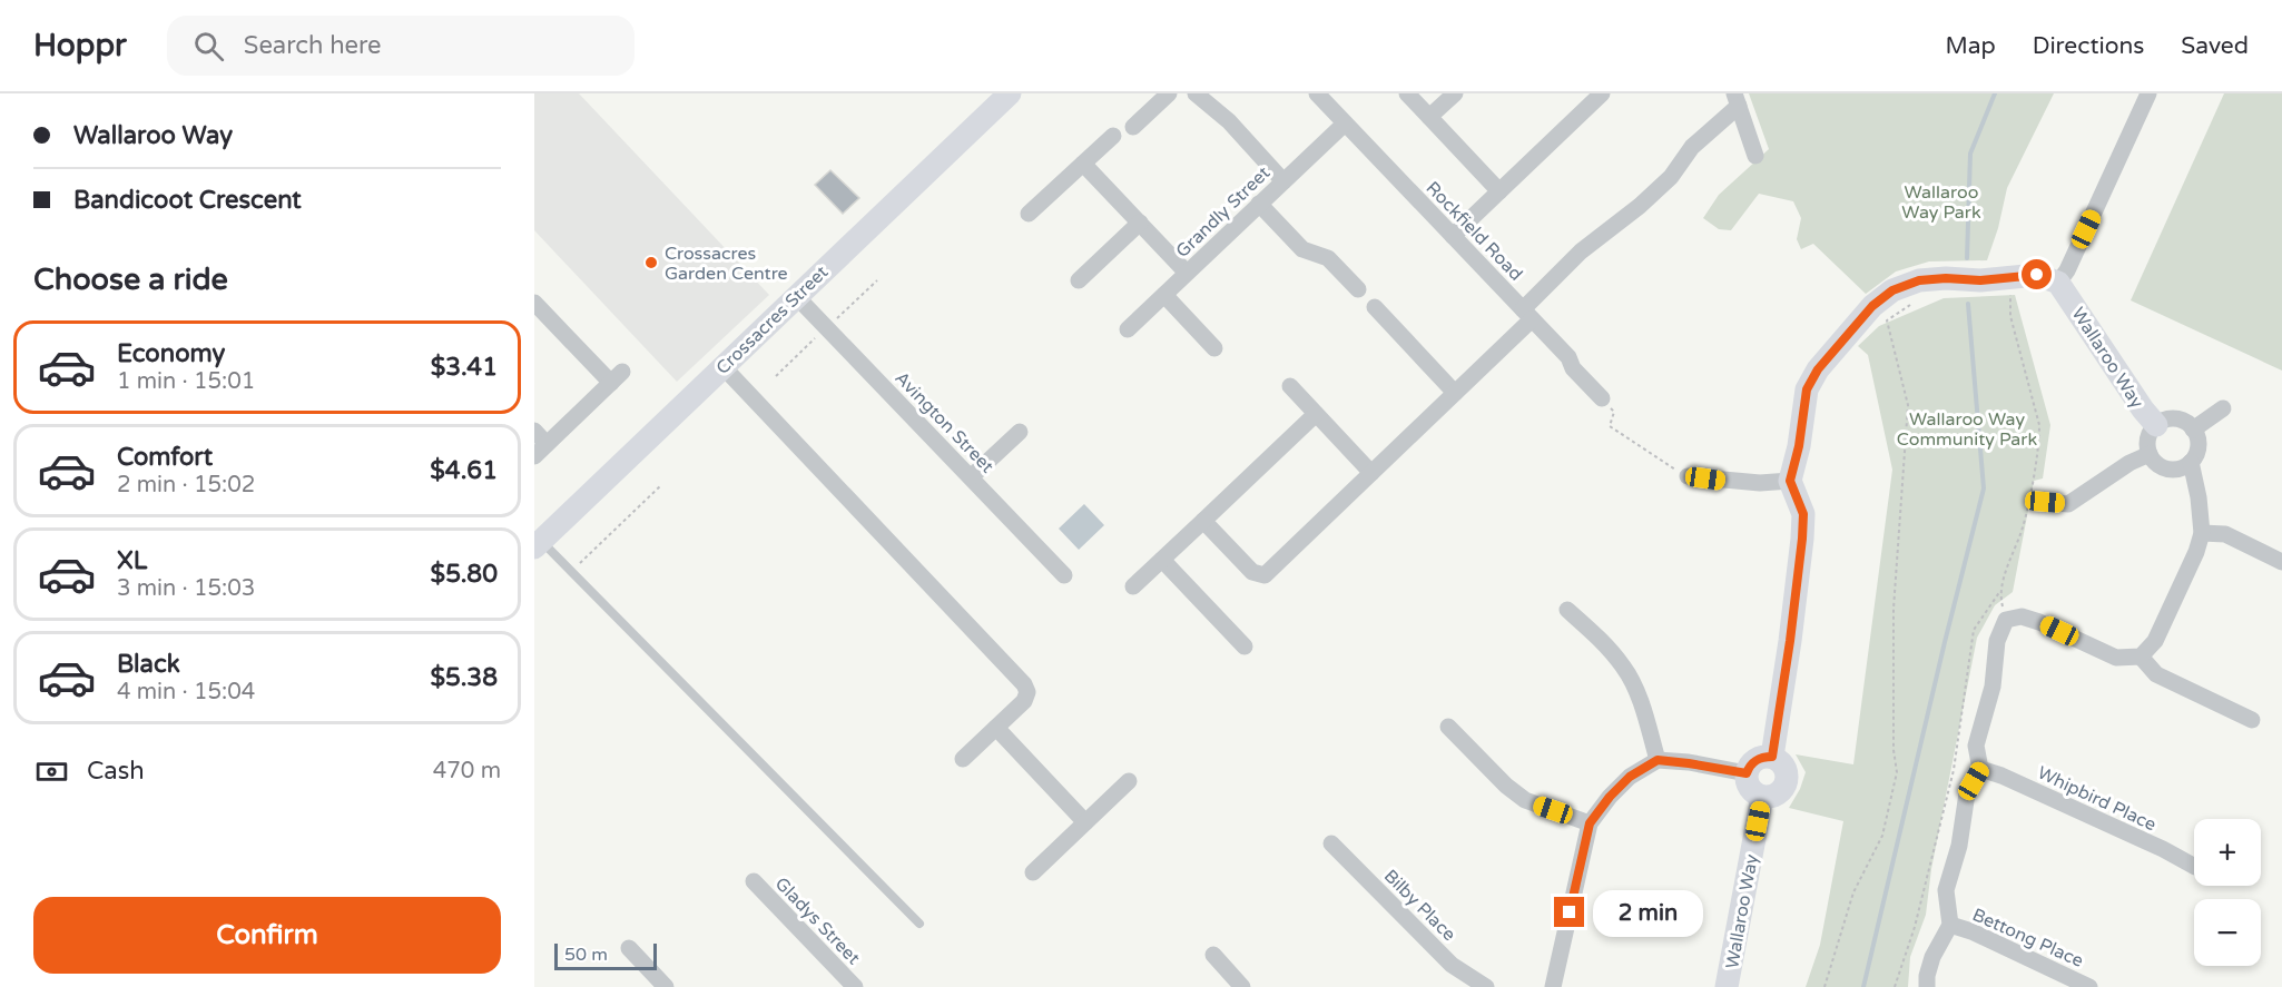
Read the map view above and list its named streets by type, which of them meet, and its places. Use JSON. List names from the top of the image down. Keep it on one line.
{"streets":{"street":["Grandly Street","Rockfield Road","Crossacres Street","Wallaroo Way","Avington Street","Whipbird Place","Bilby Place","Gladys Street","Bettong Place"]},"crossings":[["Grandly Street","Rockfield Road"],["Crossacres Street","Avington Street"]],"parks":["Wallaroo Way Park","Wallaroo Way Community Park"],"places":["Crossacres Garden Centre"],"scale_bar":"50 m","page":{"header":"Hoppr","search":"Search here","nav":["Map","Directions","Saved"],"banner":["Wallaroo Way","Bandicoot Crescent"],"heading":"Choose a ride","list":[{"name":"Economy","note":"1 min · 15:01","value":"$3.41"},{"name":"Comfort","note":"2 min · 15:02","value":"$4.61"},{"name":"XL","note":"3 min · 15:03","value":"$5.80"},{"name":"Black","note":"4 min · 15:04","value":"$5.38"}],"pay":["Cash","470 m"],"map_buttons":["+","−"],"buttons":"Confirm","bubble":"2 min","scale":"50 m"}}
